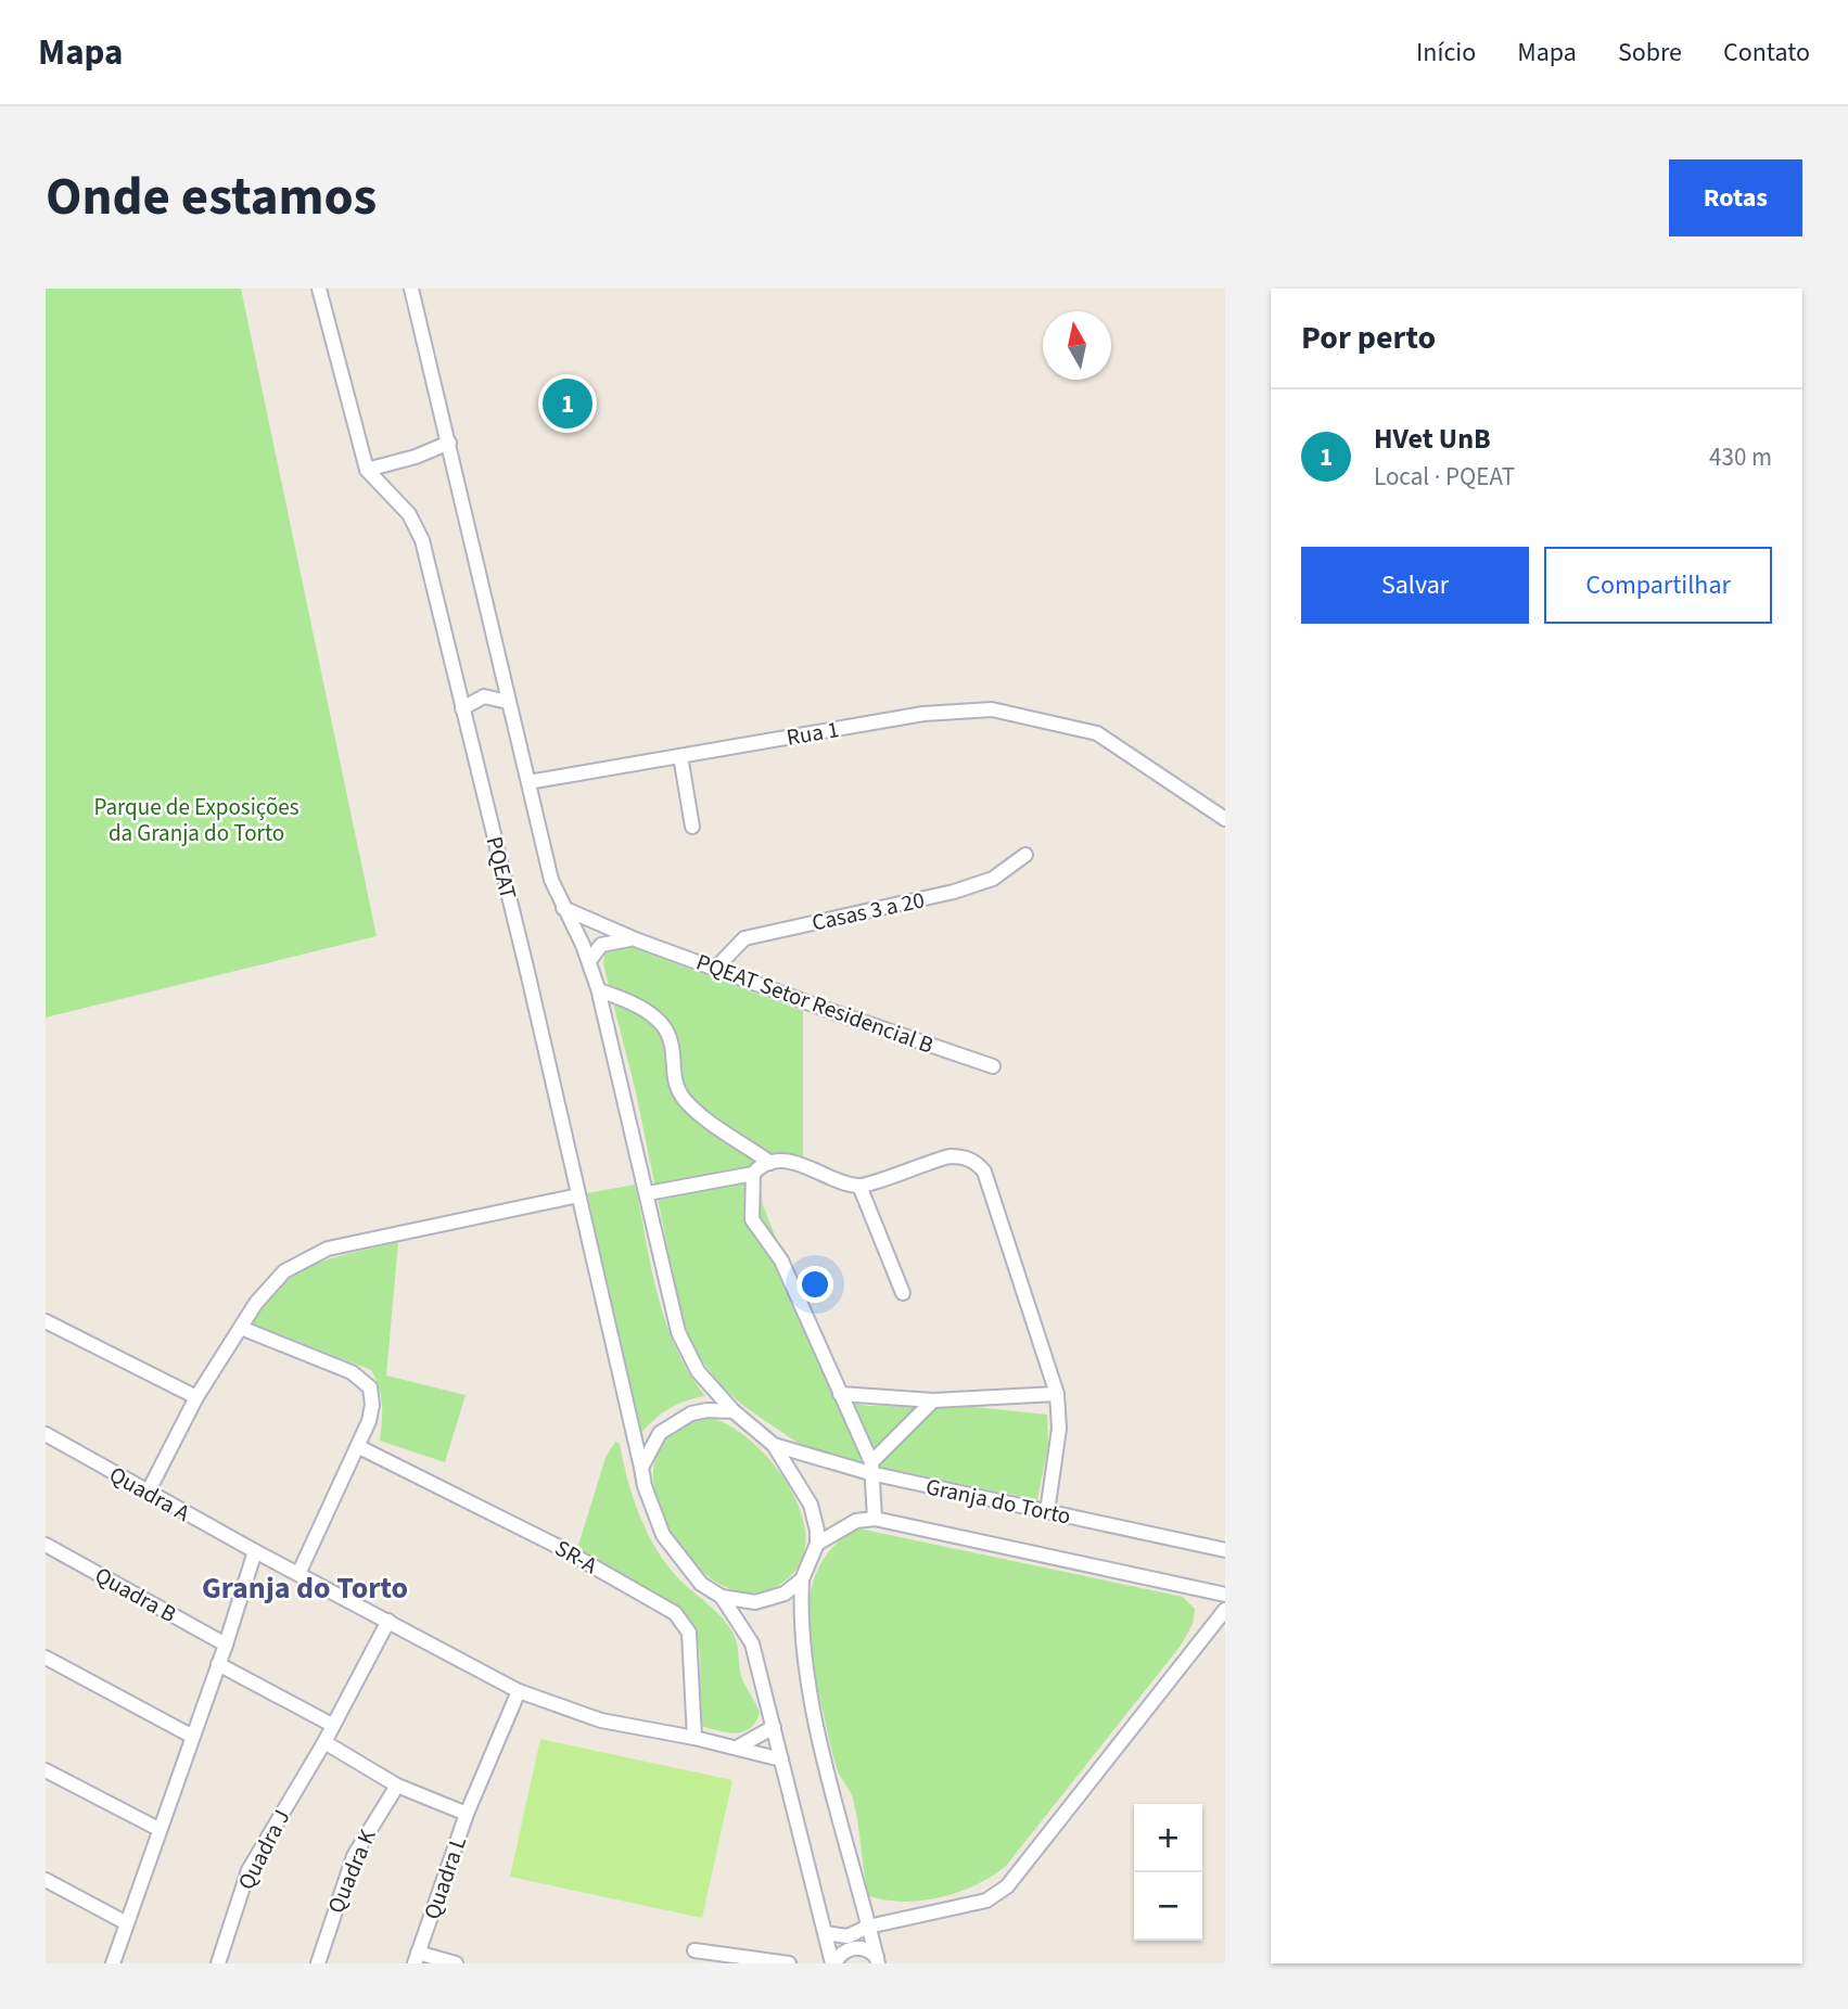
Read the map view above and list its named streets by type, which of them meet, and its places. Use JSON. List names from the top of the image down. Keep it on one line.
{"streets":{"street":["Rua 1","PQEAT","Casas 3 a 20","PQEAT Setor Residencial B","Quadra A","Granja do Torto","SR-A","Quadra B","Quadra J","Quadra K","Quadra L"]},"crossings":[["Rua 1","PQEAT"],["PQEAT","PQEAT Setor Residencial B"],["PQEAT","Granja do Torto"],["Casas 3 a 20","PQEAT Setor Residencial B"],["Quadra J","Quadra L"],["Quadra K","Quadra L"]],"districts":["Granja do Torto"],"parks":["Parque de Exposições da Granja do Torto"],"north":"top","page":{"header":"Mapa","nav":["Início","Mapa","Sobre","Contato"],"title":"Onde estamos","buttons":["Rotas",["Salvar","Compartilhar"]],"heading":"Por perto","pins":"1","list":[{"mark":"1","name":"HVet UnB","note":"Local · PQEAT","value":"430 m"}],"map_buttons":["+","−"]}}
